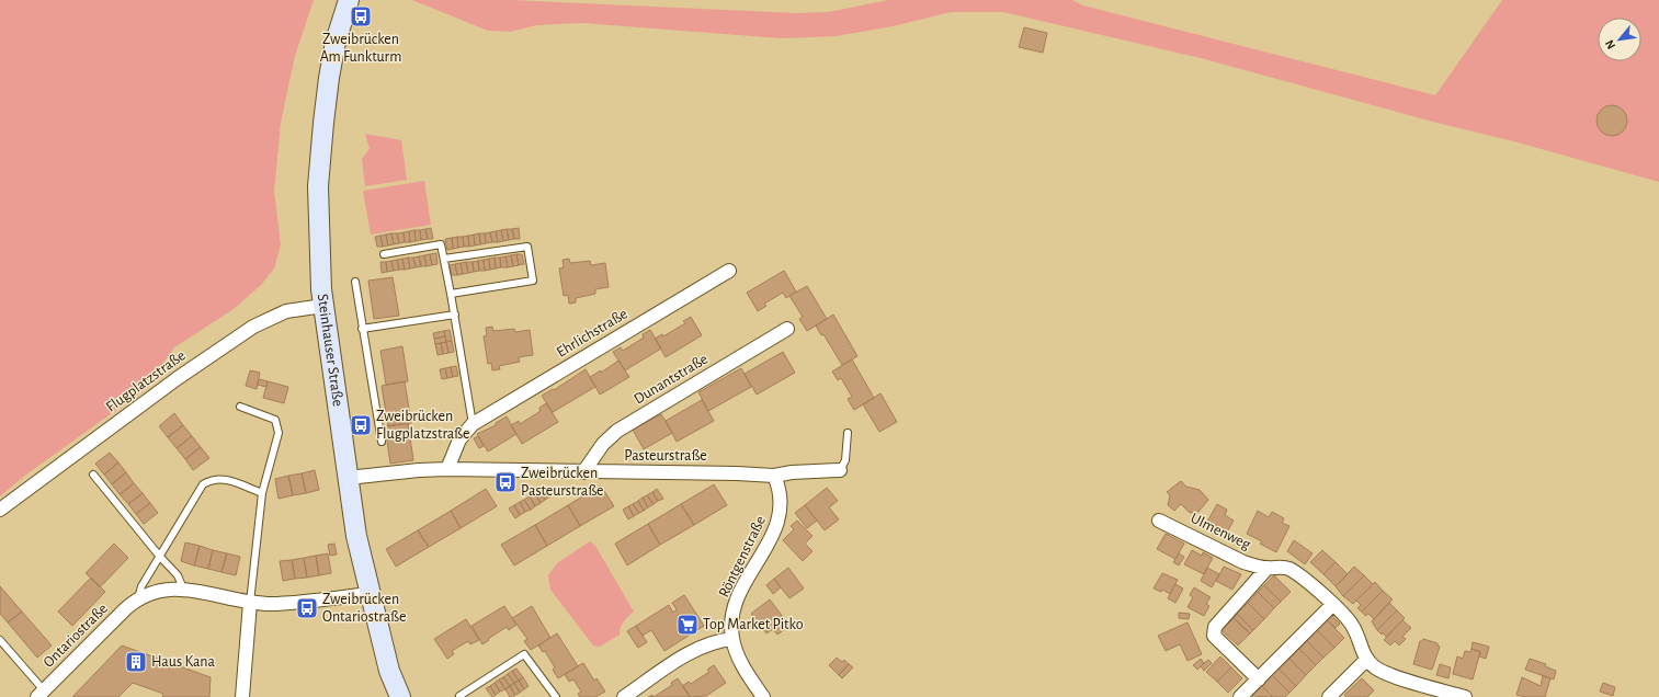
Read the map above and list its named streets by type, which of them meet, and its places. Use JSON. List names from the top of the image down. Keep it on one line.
{"streets":{"main road":["Steinhauser Straße"],"street":["Ehrlichstraße","Dunantstraße","Flugplatzstraße","Pasteurstraße","Ulmenweg","Röntgenstraße","Ontariostraße"]},"crossings":[["Ehrlichstraße","Pasteurstraße"],["Steinhauser Straße","Flugplatzstraße"],["Steinhauser Straße","Pasteurstraße"],["Steinhauser Straße","Ontariostraße"],["Dunantstraße","Pasteurstraße"],["Pasteurstraße","Röntgenstraße"]],"places":{"bus stop":["Zweibrücken Am Funkturm","Zweibrücken Flugplatzstraße","Zweibrücken Pasteurstraße","Zweibrücken Ontariostraße"],"supermarket":["Top Market Pitko"],"building":["Haus Kana"]},"north":"bottom left"}
